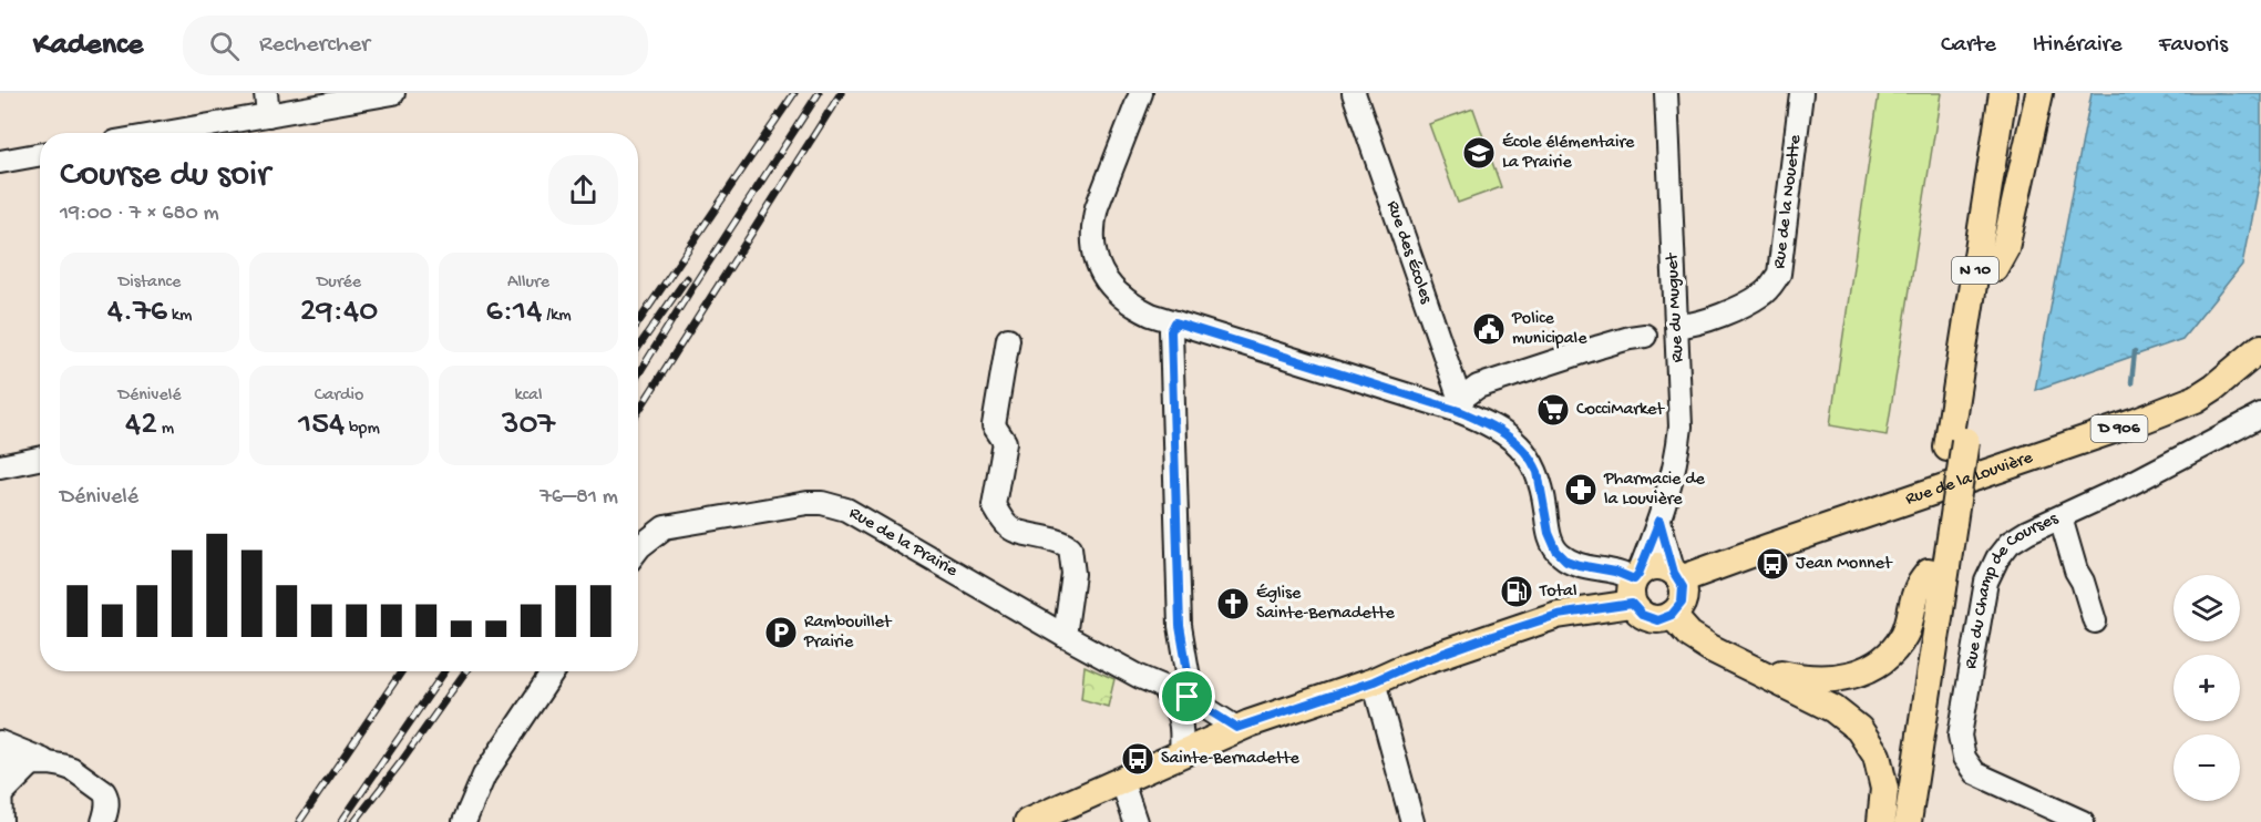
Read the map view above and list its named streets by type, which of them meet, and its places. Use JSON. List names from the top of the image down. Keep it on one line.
{"streets":{"main road":["N 10","D 906","Rue de la Louvière"],"street":["Rue de la Nouette","Rue des Écoles","Rue du Muguet","Rue de la Prairie","Rue du Champ de Courses"]},"crossings":[["Rue de la Nouette","Rue du Muguet"],["Rue du Muguet","Rue de la Louvière"]],"places":{"school or university":["École élémentaire La Prairie"],"public building":["Police municipale"],"supermarket":["CocciMarket"],"pharmacy":["Pharmacie de la Louvière"],"bus stop":["Jean Monnet","Sainte-Bernadette"],"fuel station":["Total"],"church":["Église Sainte-Bernadette"],"parking":["Rambouillet Prairie"]},"page":{"header":"Kadence","search":"Rechercher","nav":["Carte","Itinéraire","Favoris"],"heading":["Course du soir","19:00 · 7 × 680 m"],"stats":[["Distance","4.76 km"],["Durée","29:40"],["Allure","6:14 /km"],["Dénivelé","42 m"],["Cardio","154 bpm"],["kcal","307"]],"chart":["Dénivelé","76–81 m"],"map_buttons":["+","−"]}}
